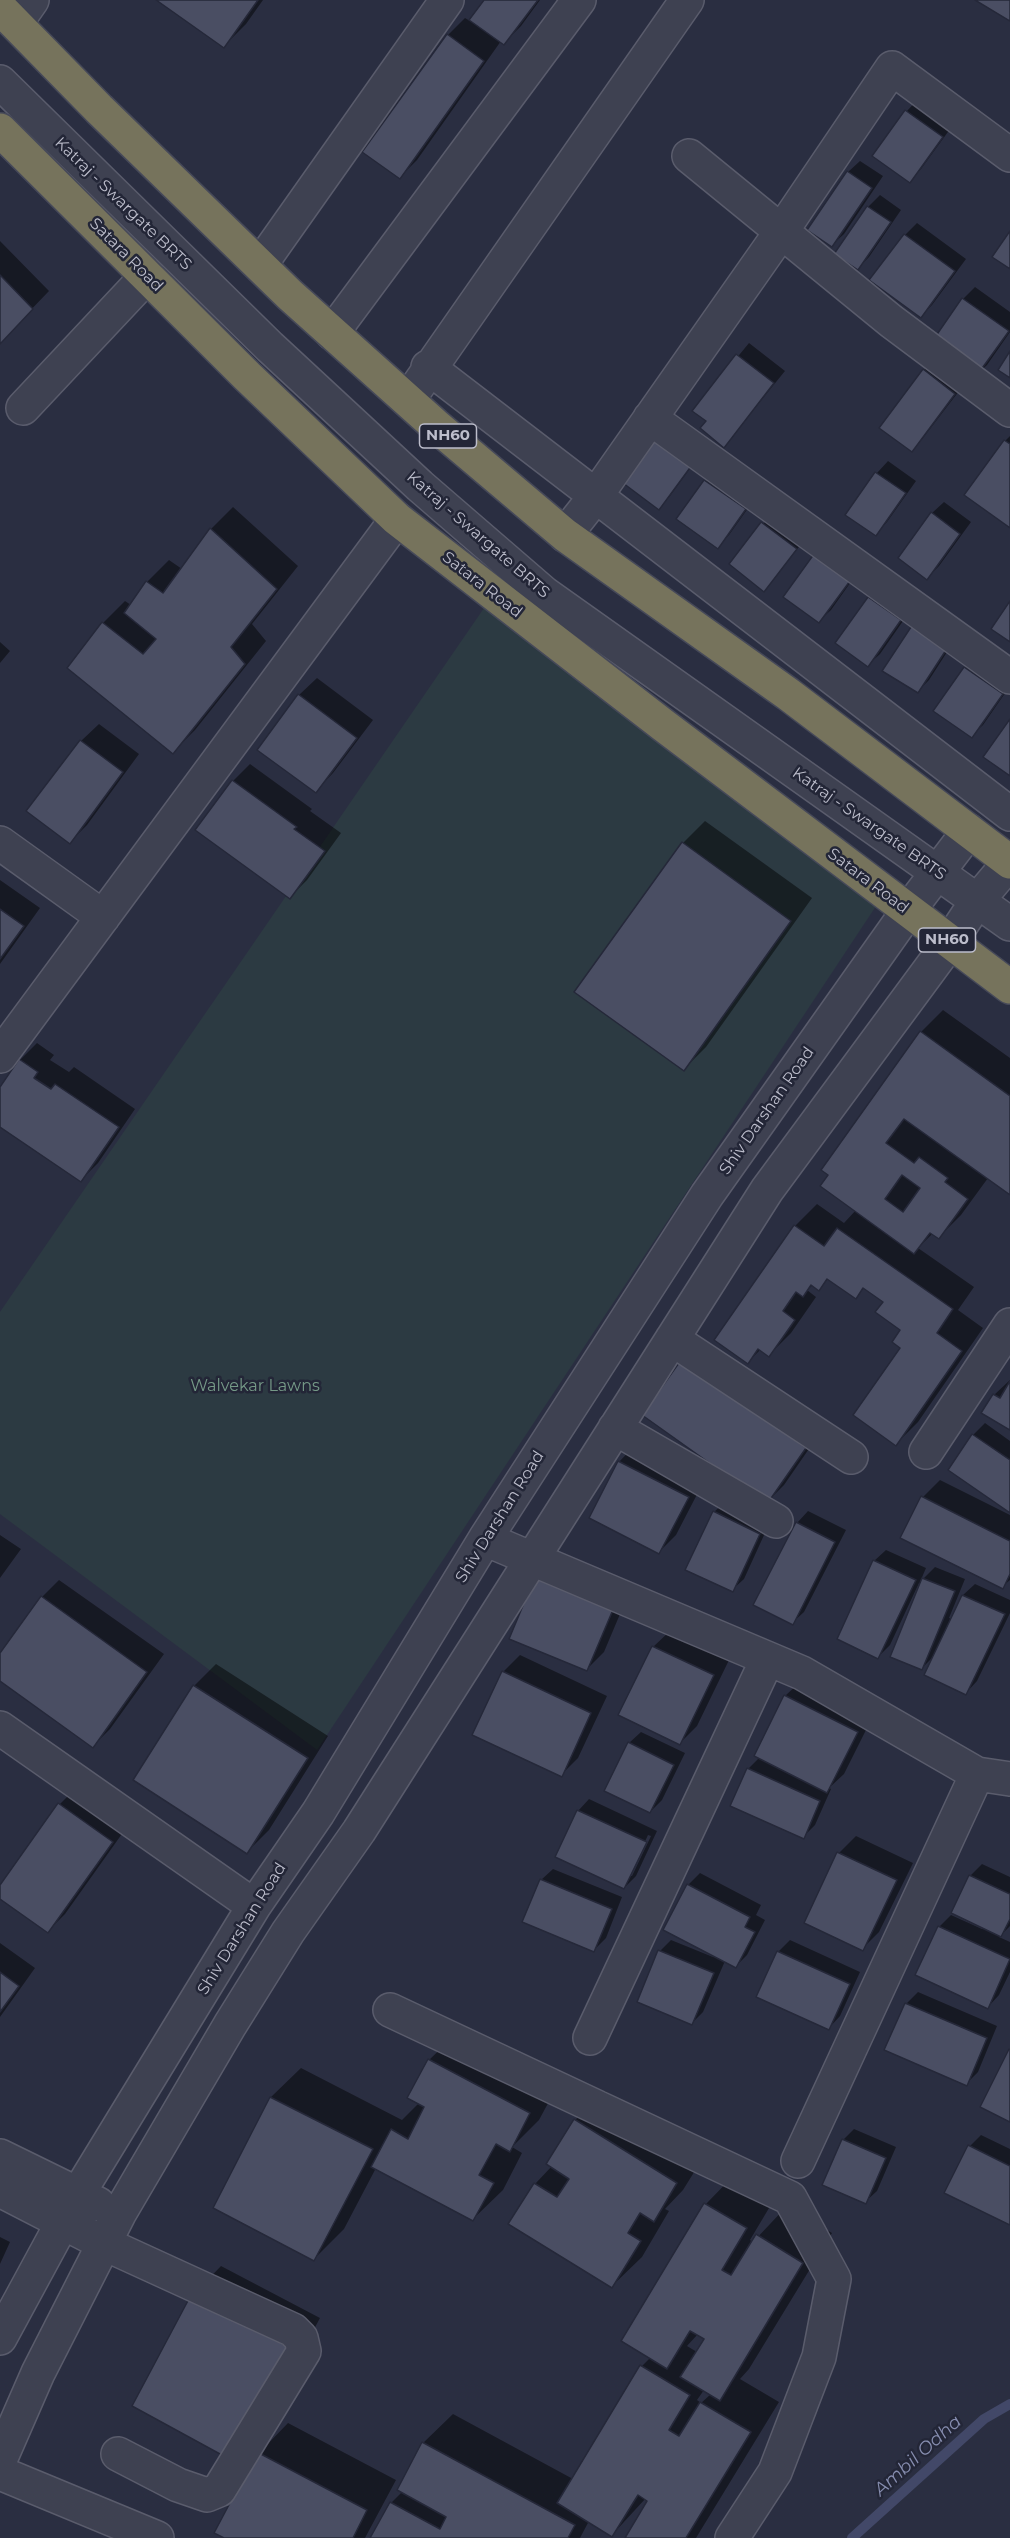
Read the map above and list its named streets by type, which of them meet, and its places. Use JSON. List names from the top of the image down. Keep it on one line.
{"streets":{"highway":["Satara Road","NH60"],"street":["Katraj - Swargate BRTS","Shiv Darshan Road"]},"crossings":[["Katraj - Swargate BRTS","Shiv Darshan Road"],["Satara Road","Shiv Darshan Road"],["NH60","Shiv Darshan Road"]],"water":["Ambil Odha"],"parks":["Walvekar Lawns"]}
